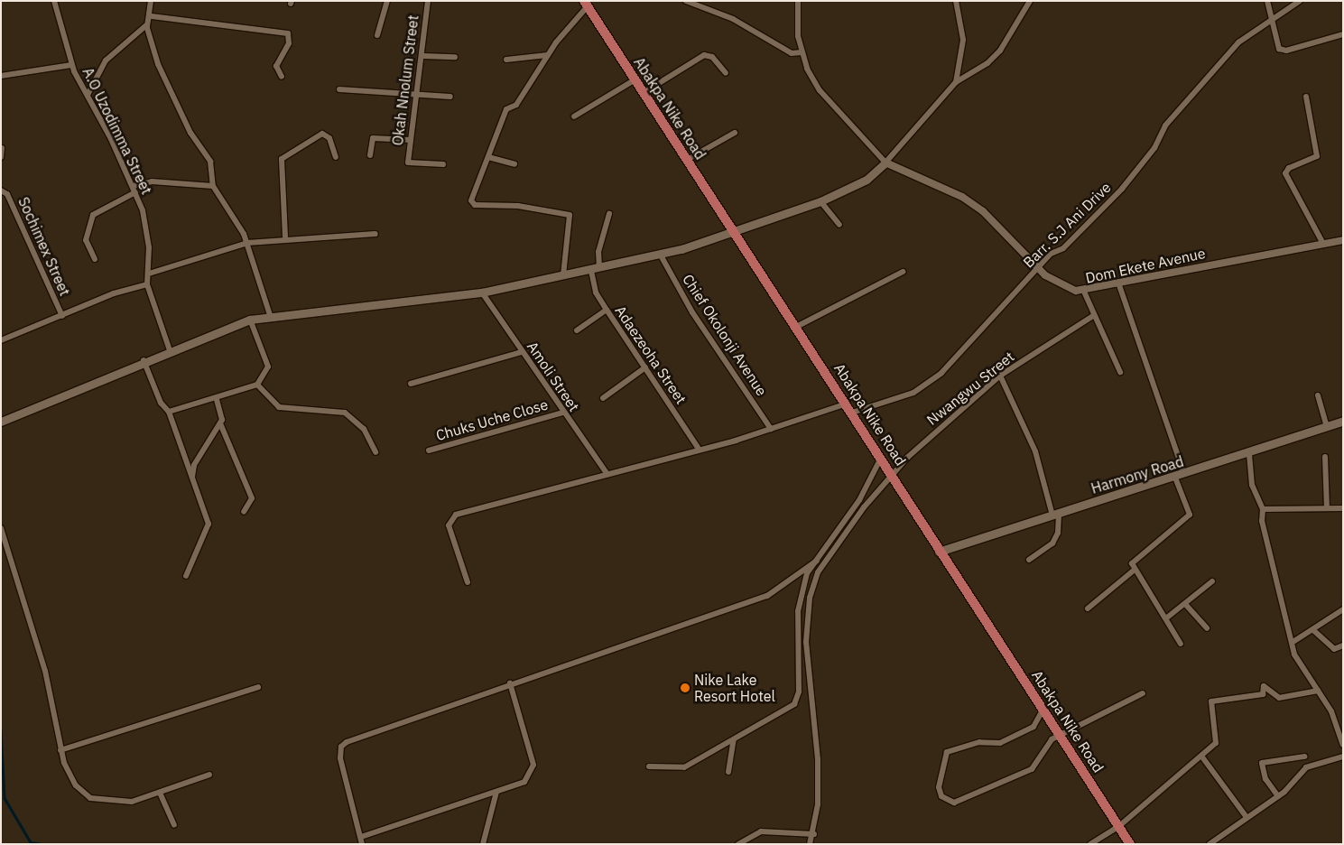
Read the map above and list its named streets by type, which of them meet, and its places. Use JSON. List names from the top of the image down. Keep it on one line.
{"streets":{"main road":["Abakpa Nike Road","Harmony Road"],"street":["Okah Nnolum Street","A.O Uzodimma Street","Barr. S.J Ani Drive","Sochimex Street","Dom Ekete Avenue","Chief Okolonji Avenue","Adaezeoha Street","Amoli Street","Nwangwu Street","Chuks Uche Close"]},"crossings":[["Abakpa Nike Road","Barr. S.J Ani Drive"],["Abakpa Nike Road","Nwangwu Street"],["Abakpa Nike Road","Harmony Road"],["Barr. S.J Ani Drive","Dom Ekete Avenue"],["Amoli Street","Chuks Uche Close"]],"places":["Nike Lake Resort Hotel"]}
